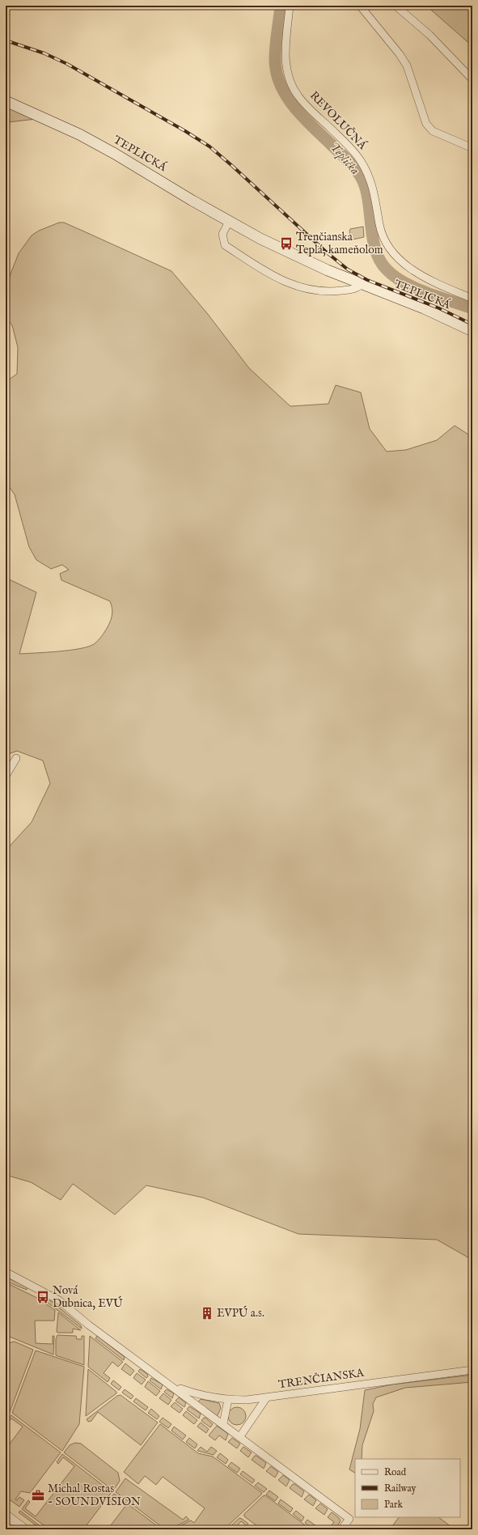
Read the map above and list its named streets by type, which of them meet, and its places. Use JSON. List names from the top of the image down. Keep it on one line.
{"streets":{"main road":["TEPLICKÁ"],"street":["REVOLUČNÁ","TRENČIANSKA"]},"water":["Teplička"],"places":{"bus stop":["Trenčianska Teplá, kameňolom","Nová Dubnica, EVÚ"],"building":["EVPÚ a.s."],"office":["Michal Rostas - SOUNDVISION"]},"legend":["Road","Railway","Park"]}
